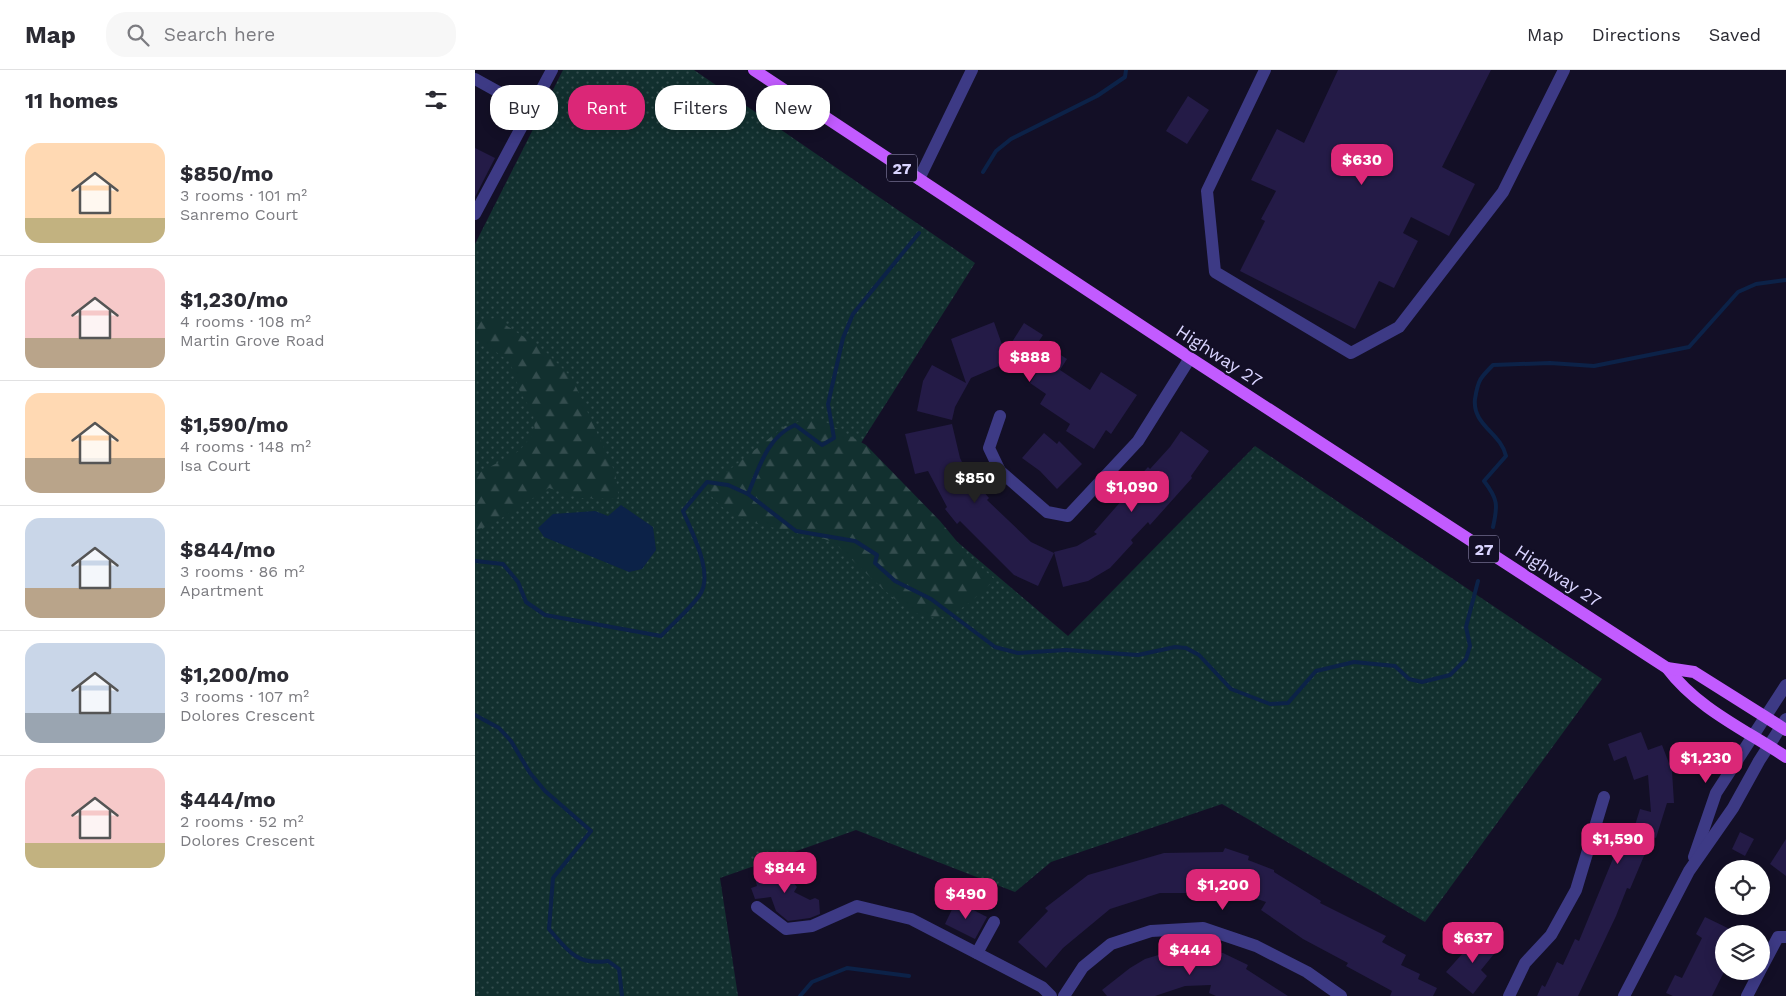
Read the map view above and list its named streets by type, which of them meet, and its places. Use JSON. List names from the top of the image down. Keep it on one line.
{"streets":{"main road":["27","Highway 27"]},"page":{"header":"Map","search":"Search here","nav":["Map","Directions","Saved"],"heading":"11 homes","chip":["Buy","Rent","Filters","New"],"list":[{"name":"$850/mo","note":"3 rooms · 101 m² · Sanremo Court"},{"name":"$1,230/mo","note":"4 rooms · 108 m² · Martin Grove Road"},{"name":"$1,590/mo","note":"4 rooms · 148 m² · Isa Court"},{"name":"$844/mo","note":"3 rooms · 86 m² · Apartment"},{"name":"$1,200/mo","note":"3 rooms · 107 m² · Dolores Crescent"},{"name":"$444/mo","note":"2 rooms · 52 m² · Dolores Crescent"}],"price":["$630","$888","$850","$1,090","$1,230","$1,590","$844","$1,200","$490","$637","$444"]}}
